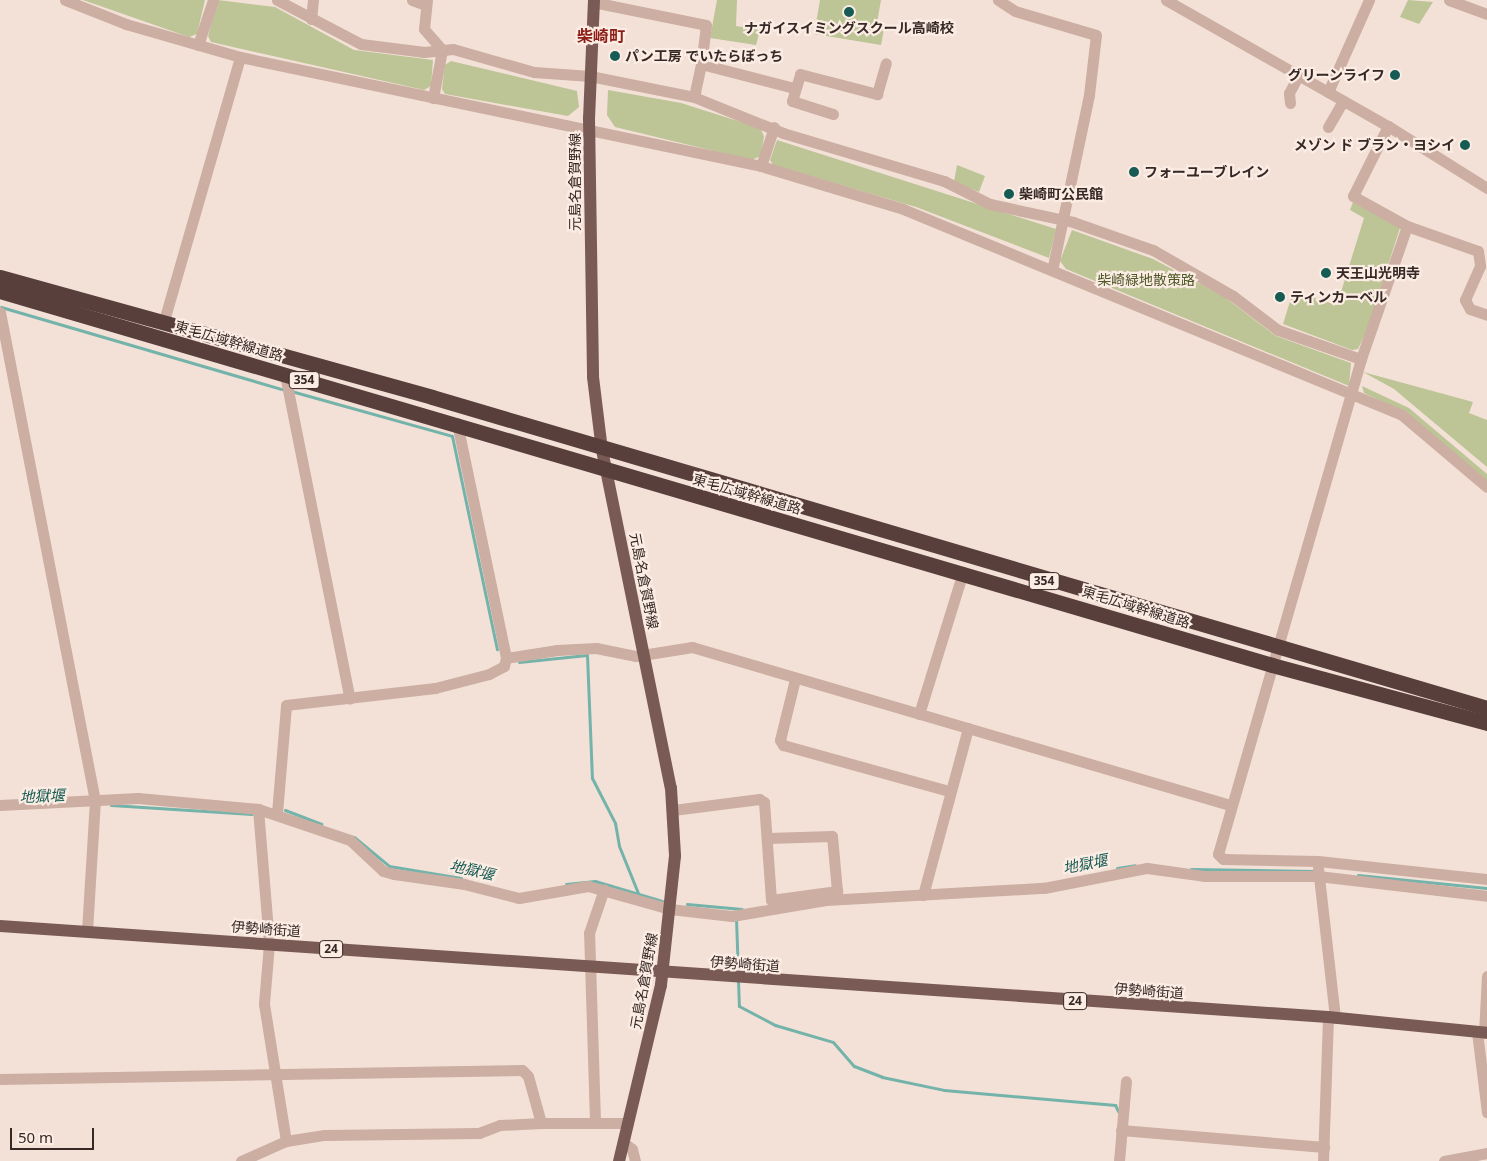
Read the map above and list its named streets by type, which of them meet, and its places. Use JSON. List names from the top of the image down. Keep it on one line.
{"streets":{"highway":["東毛広域幹線道路","354"],"main road":["元島名倉賀野線","伊勢崎街道","24"]},"crossings":[["元島名倉賀野線","東毛広域幹線道路"],["元島名倉賀野線","伊勢崎街道"]],"districts":["柴崎町"],"water":["地獄堰"],"parks":["柴崎緑地散策路"],"places":["ナガイスイミングスクール高崎校","パン工房 でいたらぼっち","グリーンライフ","メゾン ド ブラン・ヨシイ","フォーユーブレイン","柴崎町公民館","天王山光明寺","ティンカーベル"],"scale_bar":"50 m"}
